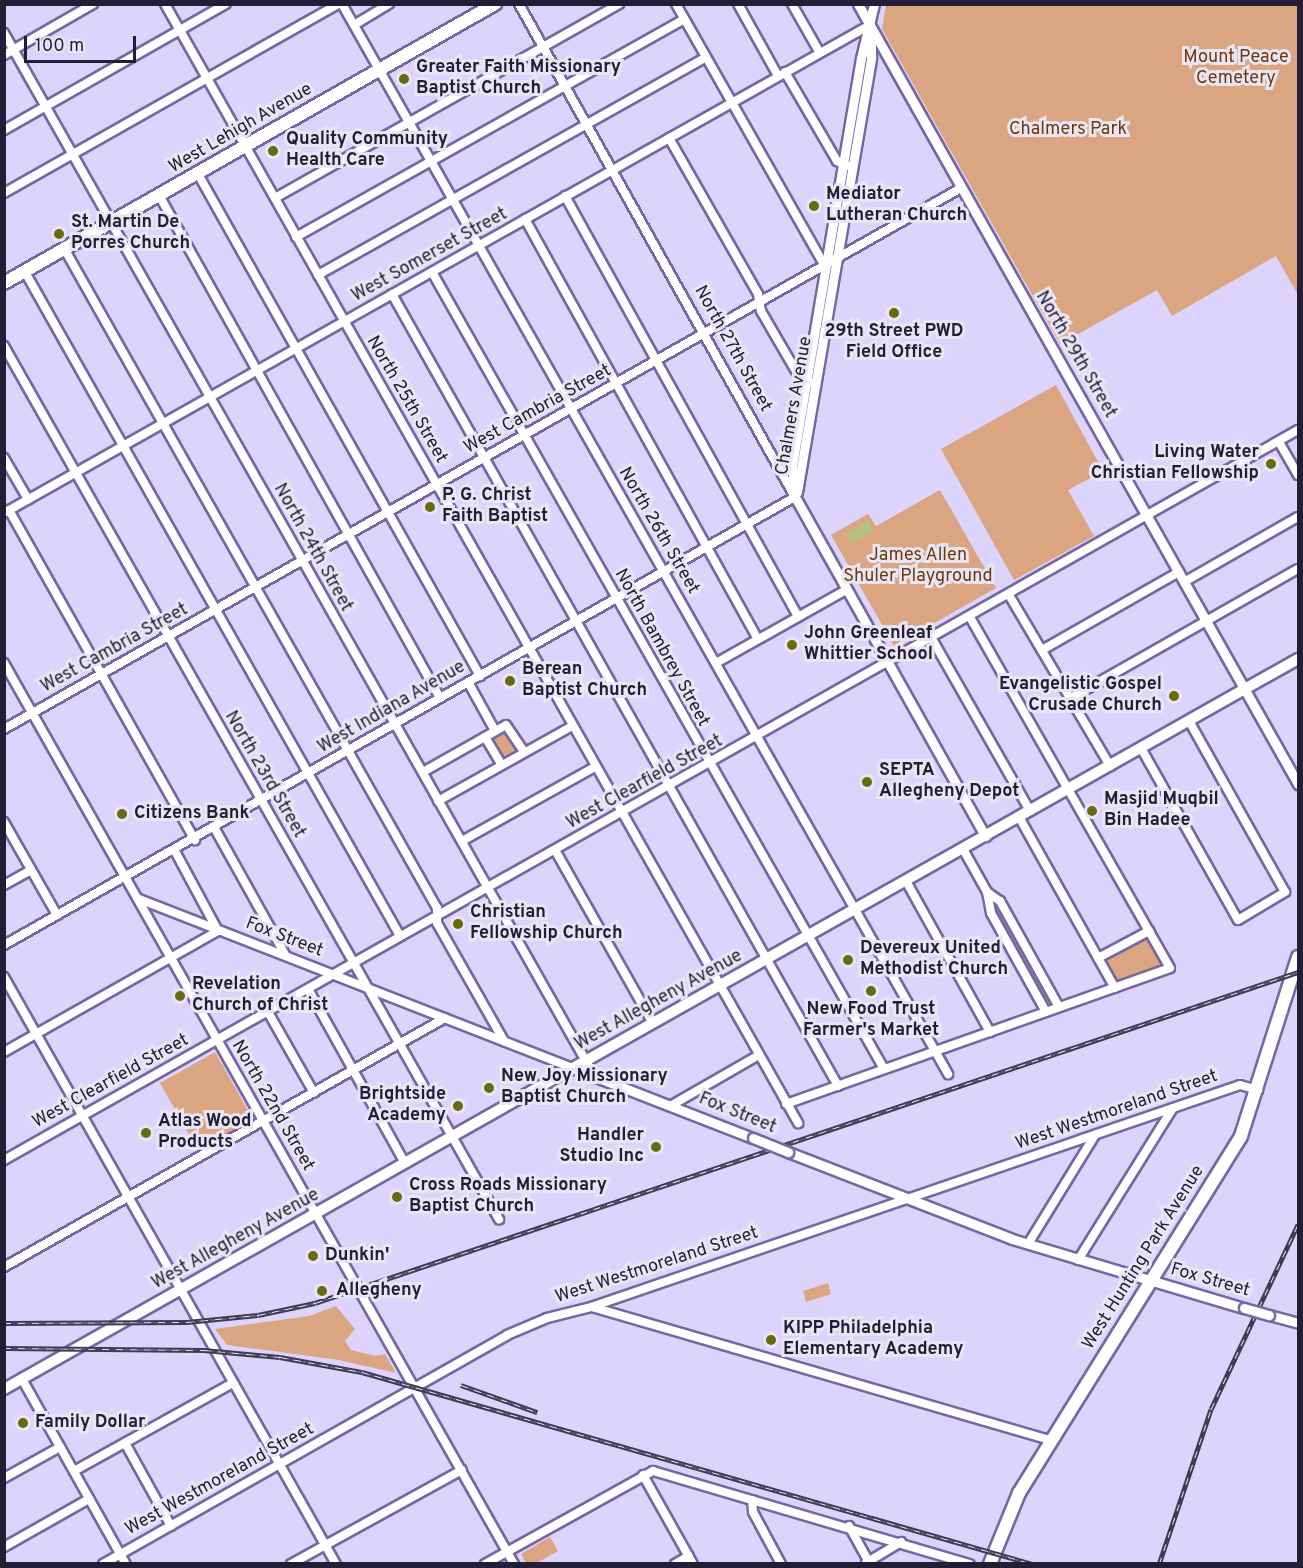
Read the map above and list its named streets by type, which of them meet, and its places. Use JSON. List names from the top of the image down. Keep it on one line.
{"streets":{"main road":["West Lehigh Avenue","West Allegheny Avenue","West Hunting Park Avenue"],"street":["West Somerset Street","North 27th Street","North 29th Street","North 25th Street","Chalmers Avenue","West Cambria Street","North 26th Street","North 24th Street","North Bambrey Street","West Indiana Avenue","North 23rd Street","West Clearfield Street","Fox Street","North 22nd Street","West Westmoreland Street"]},"crossings":[["West Lehigh Avenue","North 25th Street"],["West Lehigh Avenue","North 26th Street"],["West Lehigh Avenue","North 24th Street"],["West Somerset Street","North 27th Street"],["West Somerset Street","North 29th Street"],["West Somerset Street","North 25th Street"],["West Somerset Street","Chalmers Avenue"],["West Somerset Street","North 26th Street"],["West Somerset Street","North 24th Street"],["West Somerset Street","North Bambrey Street"],["West Somerset Street","North 23rd Street"],["North 27th Street","Chalmers Avenue"],["North 27th Street","West Cambria Street"],["North 27th Street","West Indiana Avenue"],["North 27th Street","West Clearfield Street"],["North 27th Street","West Allegheny Avenue"],["North 29th Street","Chalmers Avenue"],["North 29th Street","West Cambria Street"],["North 29th Street","West Clearfield Street"],["North 29th Street","West Allegheny Avenue"],["North 25th Street","West Cambria Street"],["North 25th Street","West Indiana Avenue"],["North 25th Street","West Clearfield Street"],["North 25th Street","West Allegheny Avenue"],["Chalmers Avenue","West Cambria Street"],["Chalmers Avenue","West Indiana Avenue"],["West Cambria Street","North 26th Street"],["West Cambria Street","North 24th Street"],["West Cambria Street","North Bambrey Street"],["West Cambria Street","North 23rd Street"],["West Cambria Street","North 22nd Street"],["North 26th Street","West Indiana Avenue"],["North 26th Street","West Clearfield Street"],["North 26th Street","West Allegheny Avenue"],["North 24th Street","West Indiana Avenue"],["North 24th Street","West Clearfield Street"],["North 24th Street","Fox Street"],["North 24th Street","West Allegheny Avenue"],["North Bambrey Street","West Indiana Avenue"],["North Bambrey Street","West Clearfield Street"],["North Bambrey Street","West Allegheny Avenue"],["West Indiana Avenue","North 23rd Street"],["West Indiana Avenue","North 22nd Street"],["North 23rd Street","West Clearfield Street"],["North 23rd Street","Fox Street"],["North 23rd Street","West Allegheny Avenue"],["West Clearfield Street","Fox Street"],["West Clearfield Street","North 22nd Street"],["Fox Street","West Allegheny Avenue"],["Fox Street","North 22nd Street"],["Fox Street","West Westmoreland Street"],["Fox Street","West Hunting Park Avenue"],["West Allegheny Avenue","North 22nd Street"],["North 22nd Street","West Westmoreland Street"],["West Westmoreland Street","West Hunting Park Avenue"]],"parks":["Mount Peace Cemetery","Chalmers Park","James Allen Shuler Playground"],"places":["Greater Faith Missionary Baptist Church","Quality Community Health Care","Mediator Lutheran Church","St. Martin De Porres Church","29th Street PWD Field Office","Living Water Christian Fellowship","P. G. Christ Faith Baptist","John Greenleaf Whittier School","Berean Baptist Church","Evangelistic Gospel Crusade Church","SEPTA Allegheny Depot","Masjid Muqbil Bin Hadee","Citizens Bank","Christian Fellowship Church","Devereux United Methodist Church","New Food Trust Farmer's Market","Revelation Church of Christ","New Joy Missionary Baptist Church","Brightside Academy","Atlas Wood Products","Handler Studio Inc","Cross Roads Missionary Baptist Church","Dunkin'","Allegheny","KIPP Philadelphia Elementary Academy","Family Dollar"],"scale_bar":"100 m"}
